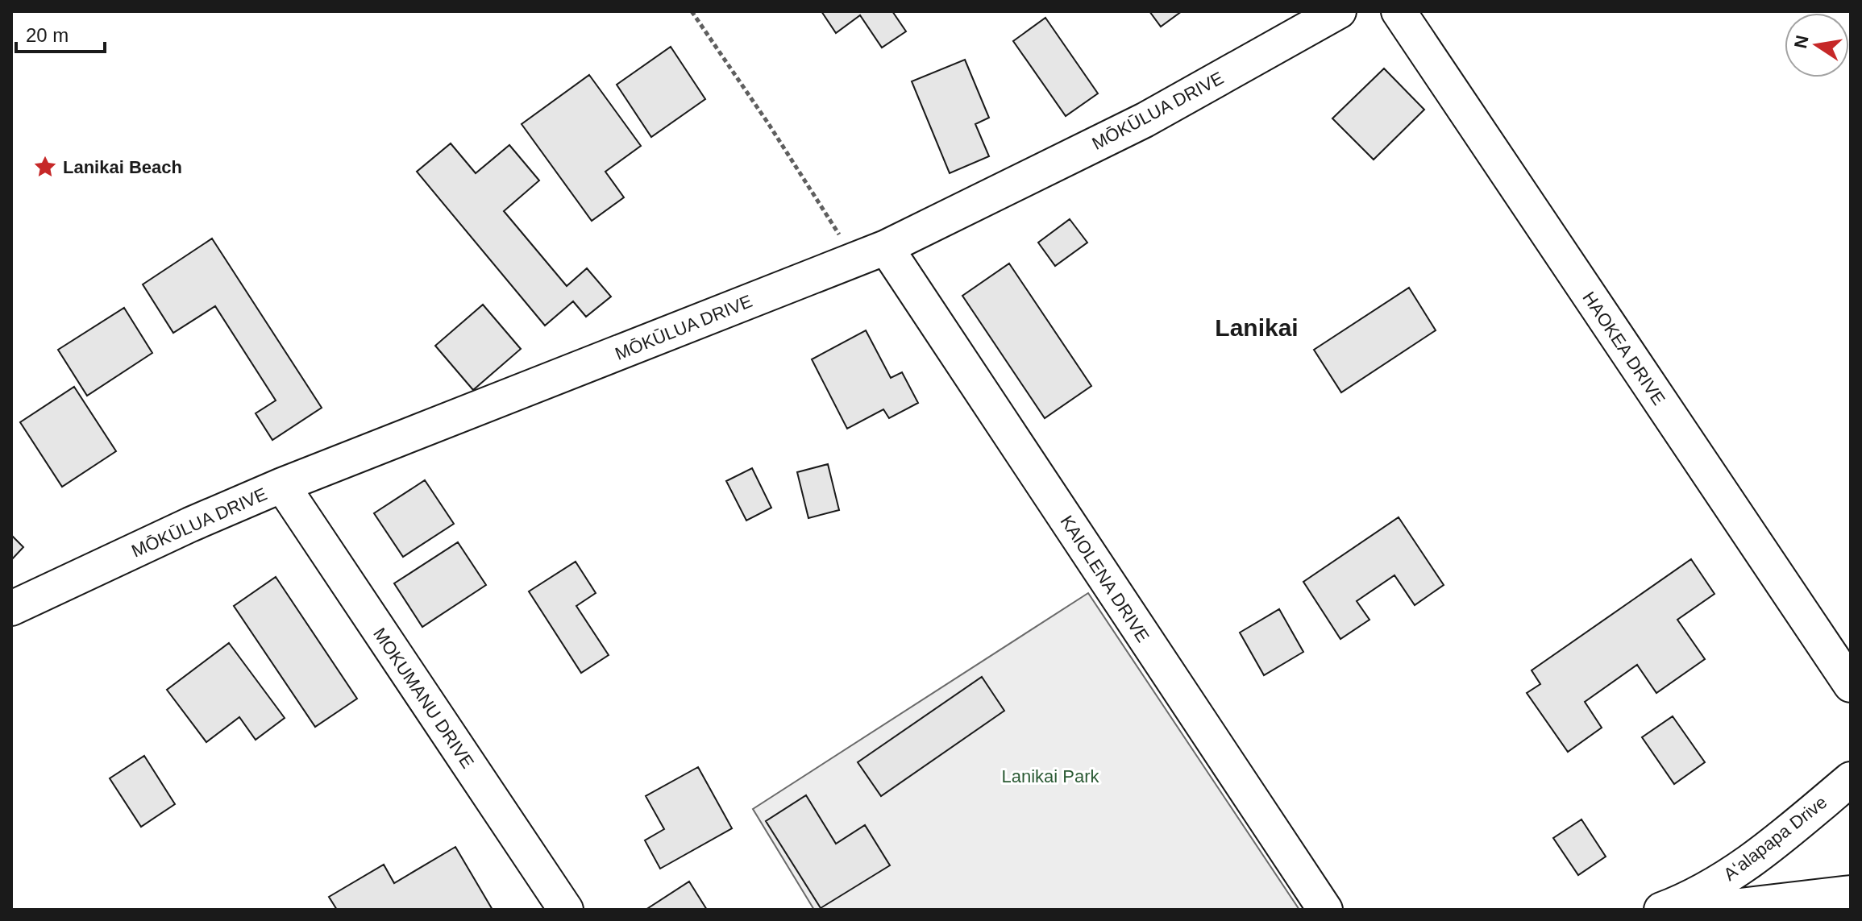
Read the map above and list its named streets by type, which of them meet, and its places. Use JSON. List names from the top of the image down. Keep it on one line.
{"streets":{"street":["MŌKŪLUA DRIVE","HAOKEA DRIVE","KAIOLENA DRIVE","MOKUMANU DRIVE","Aʻalapapa Drive"]},"crossings":[["MŌKŪLUA DRIVE","KAIOLENA DRIVE"],["MŌKŪLUA DRIVE","MOKUMANU DRIVE"]],"districts":["Lanikai"],"parks":["Lanikai Park"],"places":{"place":["Lanikai Beach"]},"scale_bar":"20 m","north":"left"}
